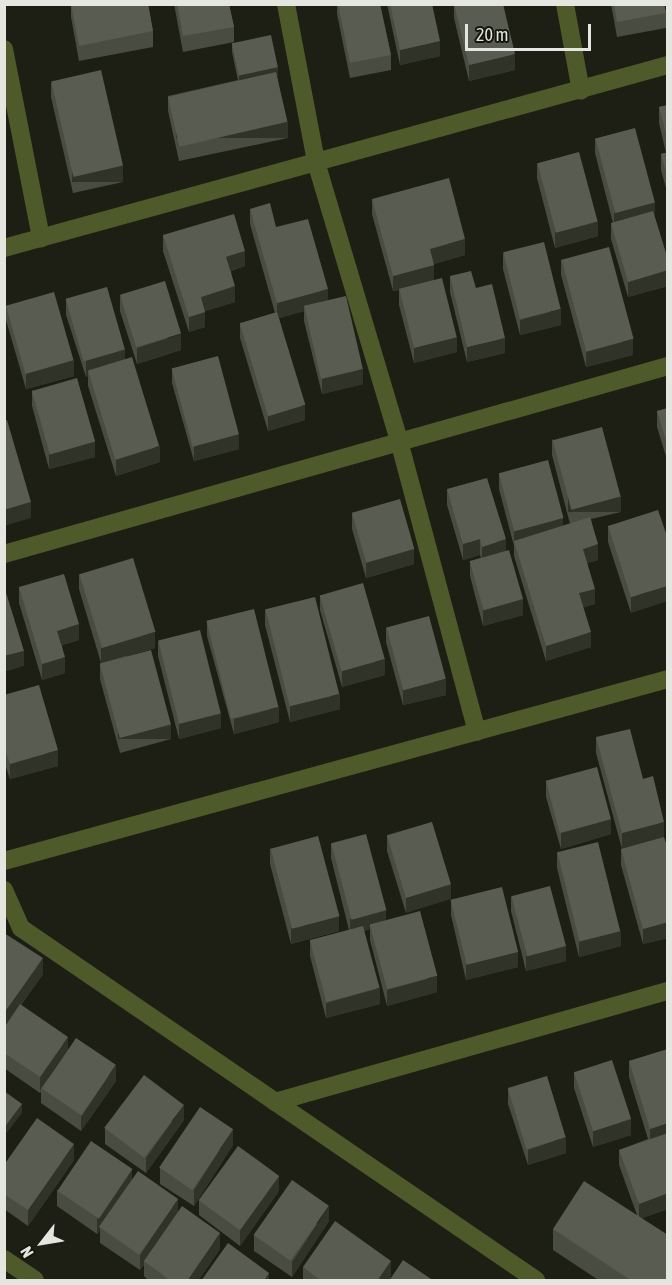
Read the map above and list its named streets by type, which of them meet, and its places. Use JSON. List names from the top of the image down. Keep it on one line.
{"scale_bar":"20 m","north":"bottom left"}
